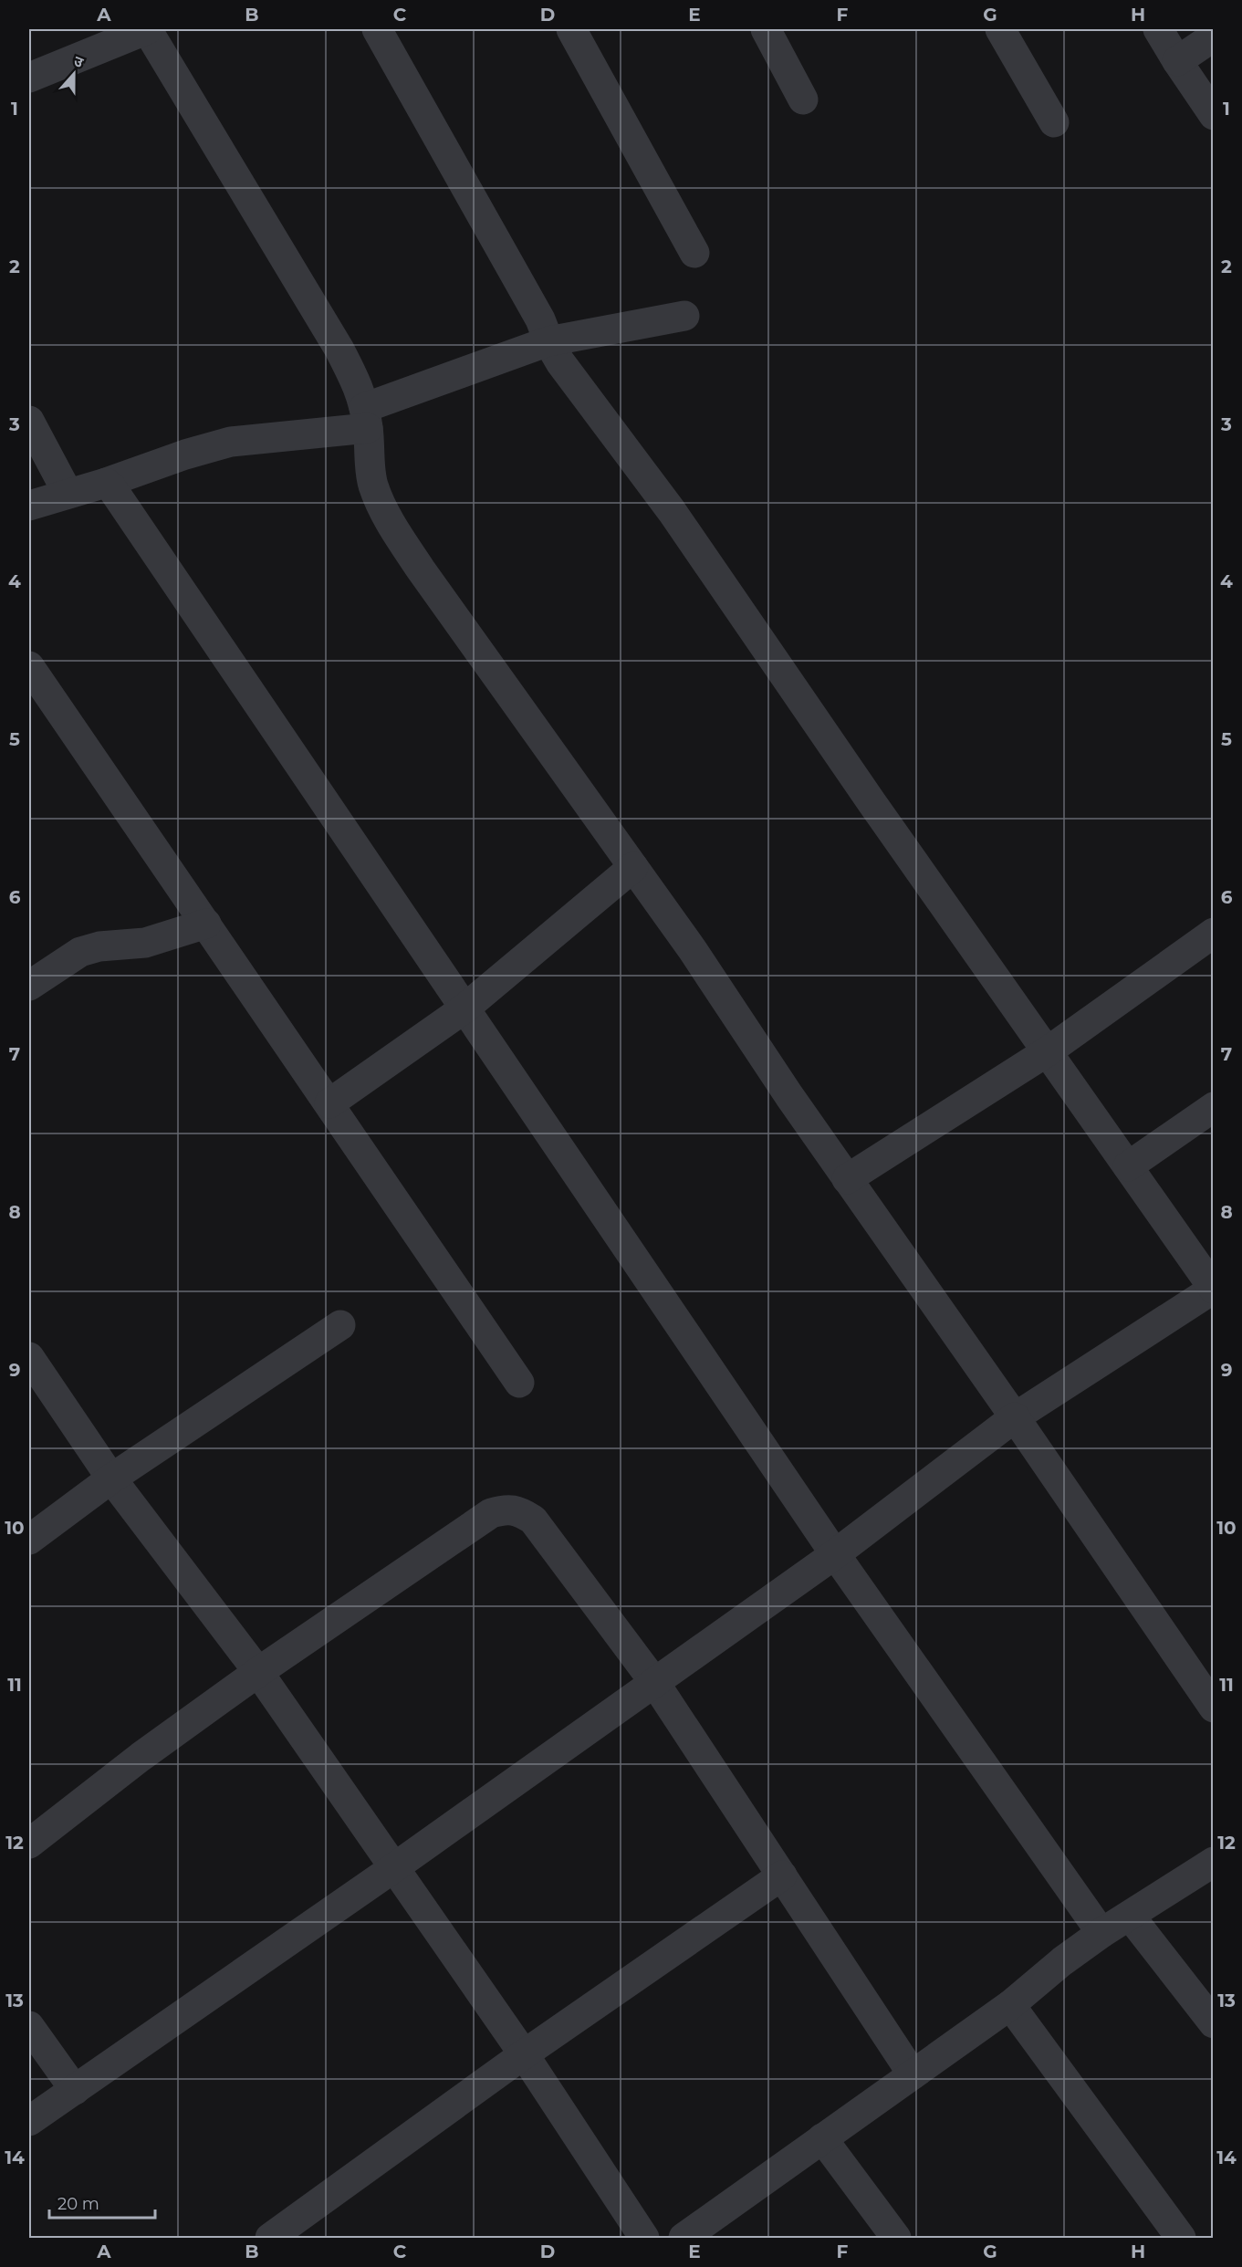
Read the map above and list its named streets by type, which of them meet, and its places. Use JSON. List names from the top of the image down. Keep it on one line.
{"scale_bar":"20 m","north":"top","grid":{"columns":["A","B","C","D","E","F","G","H"],"rows":["1","2","3","4","5","6","7","8","9","10","11","12","13","14"]}}
